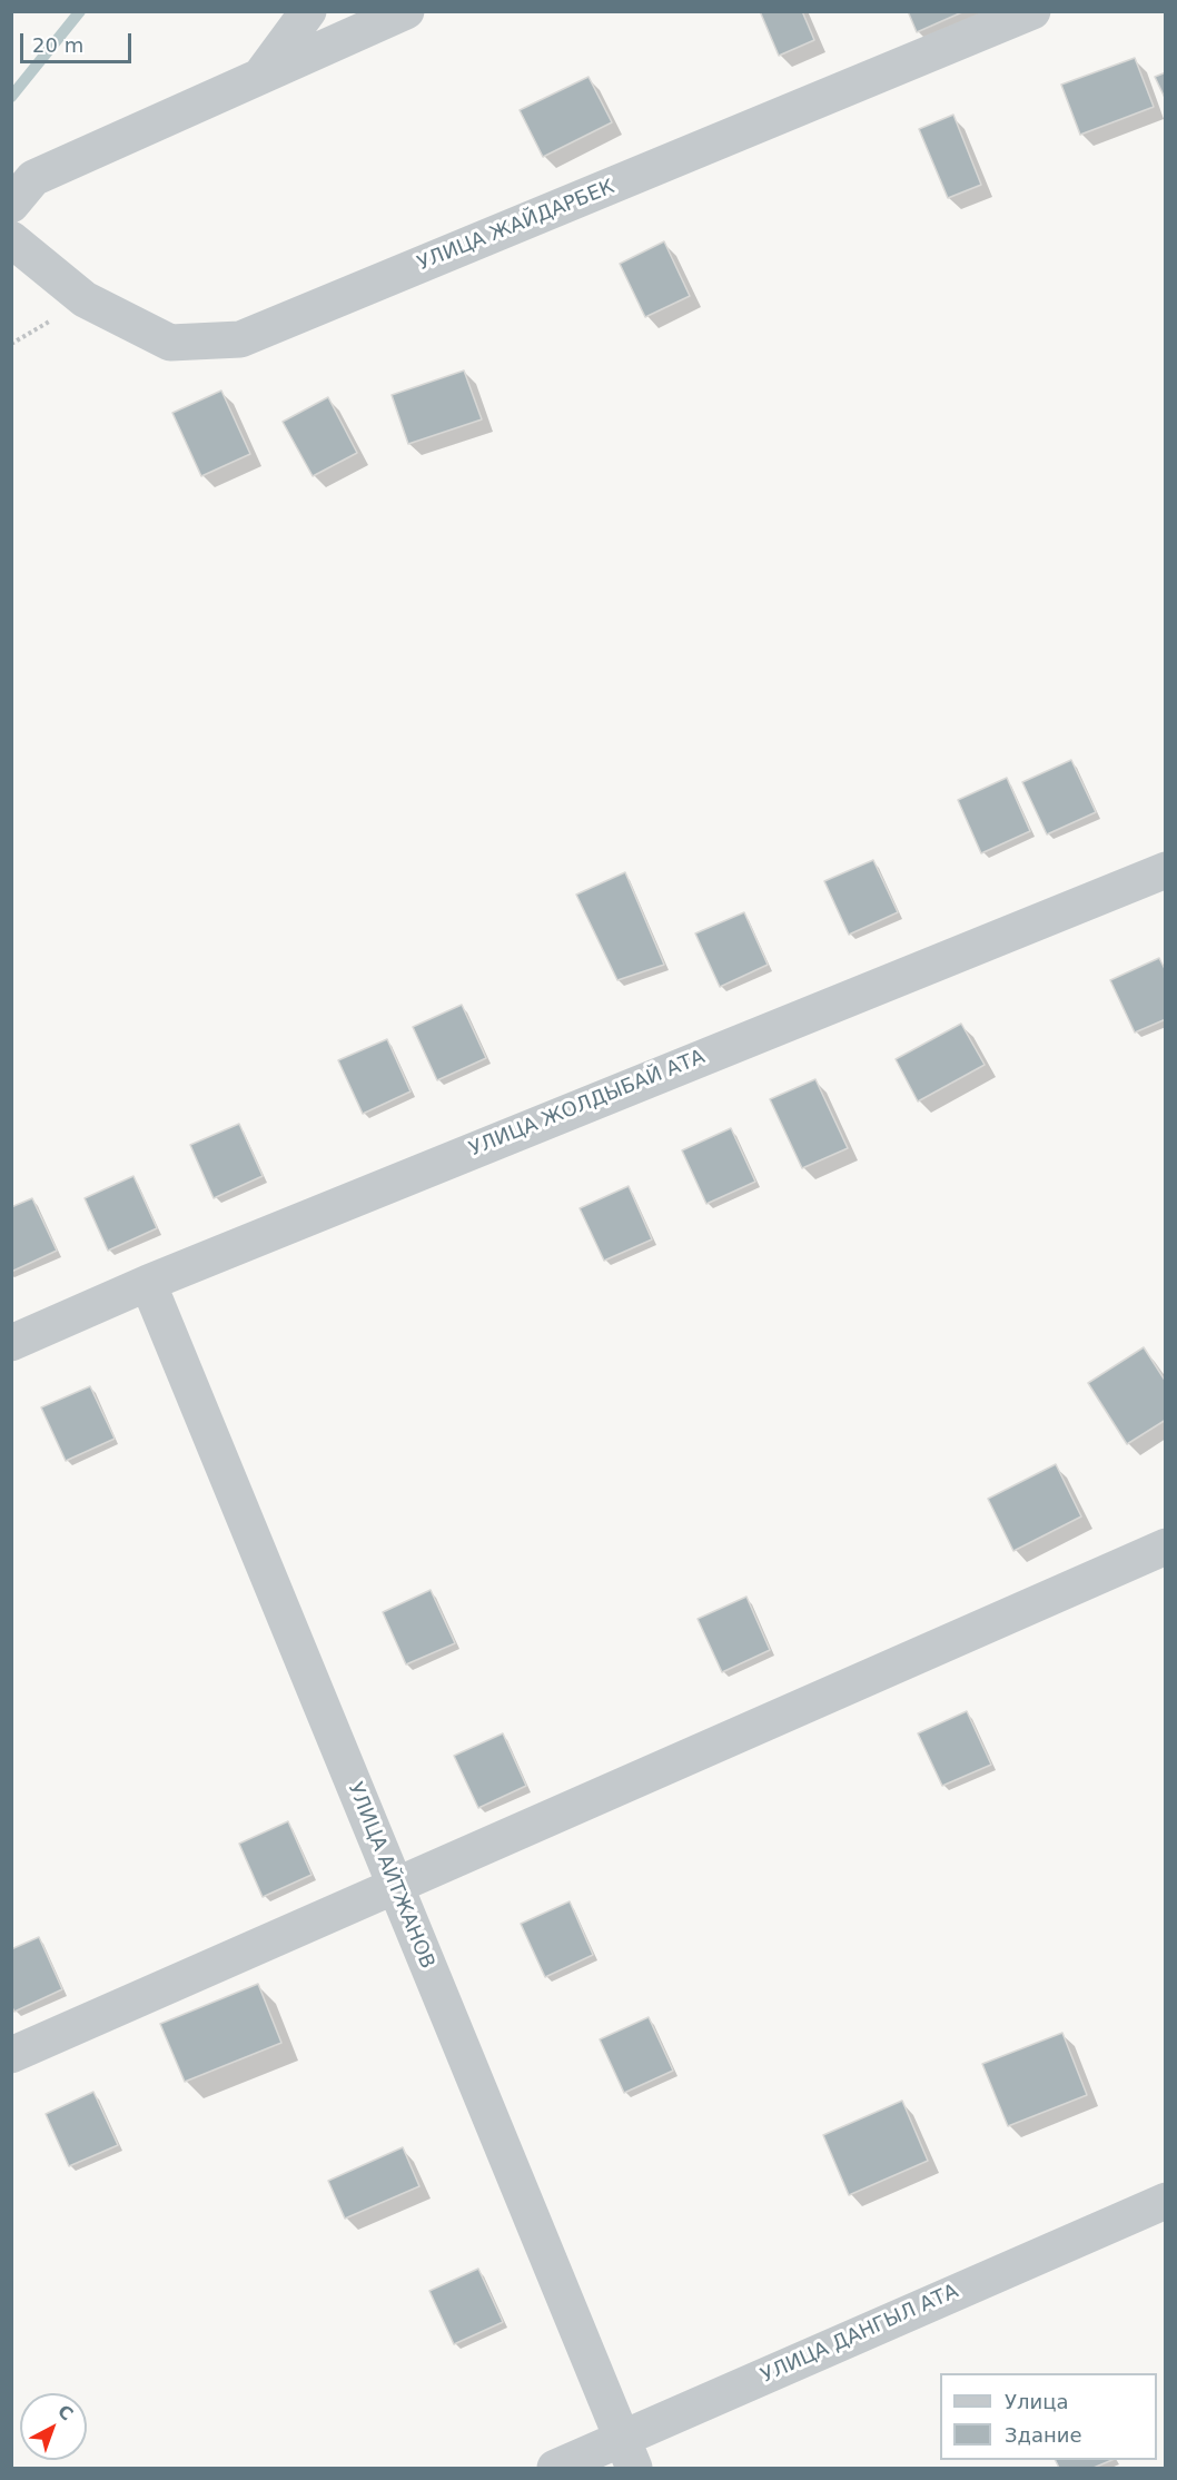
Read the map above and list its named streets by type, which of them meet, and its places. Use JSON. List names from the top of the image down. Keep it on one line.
{"streets":{"street":["УЛИЦА ЖАЙДАРБЕК","УЛИЦА ЖОЛДЫБАЙ АТА","УЛИЦА АЙТЖАНОВ","УЛИЦА ДАНГЫЛ АТА"]},"crossings":[["УЛИЦА ЖОЛДЫБАЙ АТА","УЛИЦА АЙТЖАНОВ"],["УЛИЦА АЙТЖАНОВ","УЛИЦА ДАНГЫЛ АТА"]],"legend":["Улица","Здание"],"scale_bar":"20 m","north":"top right"}
